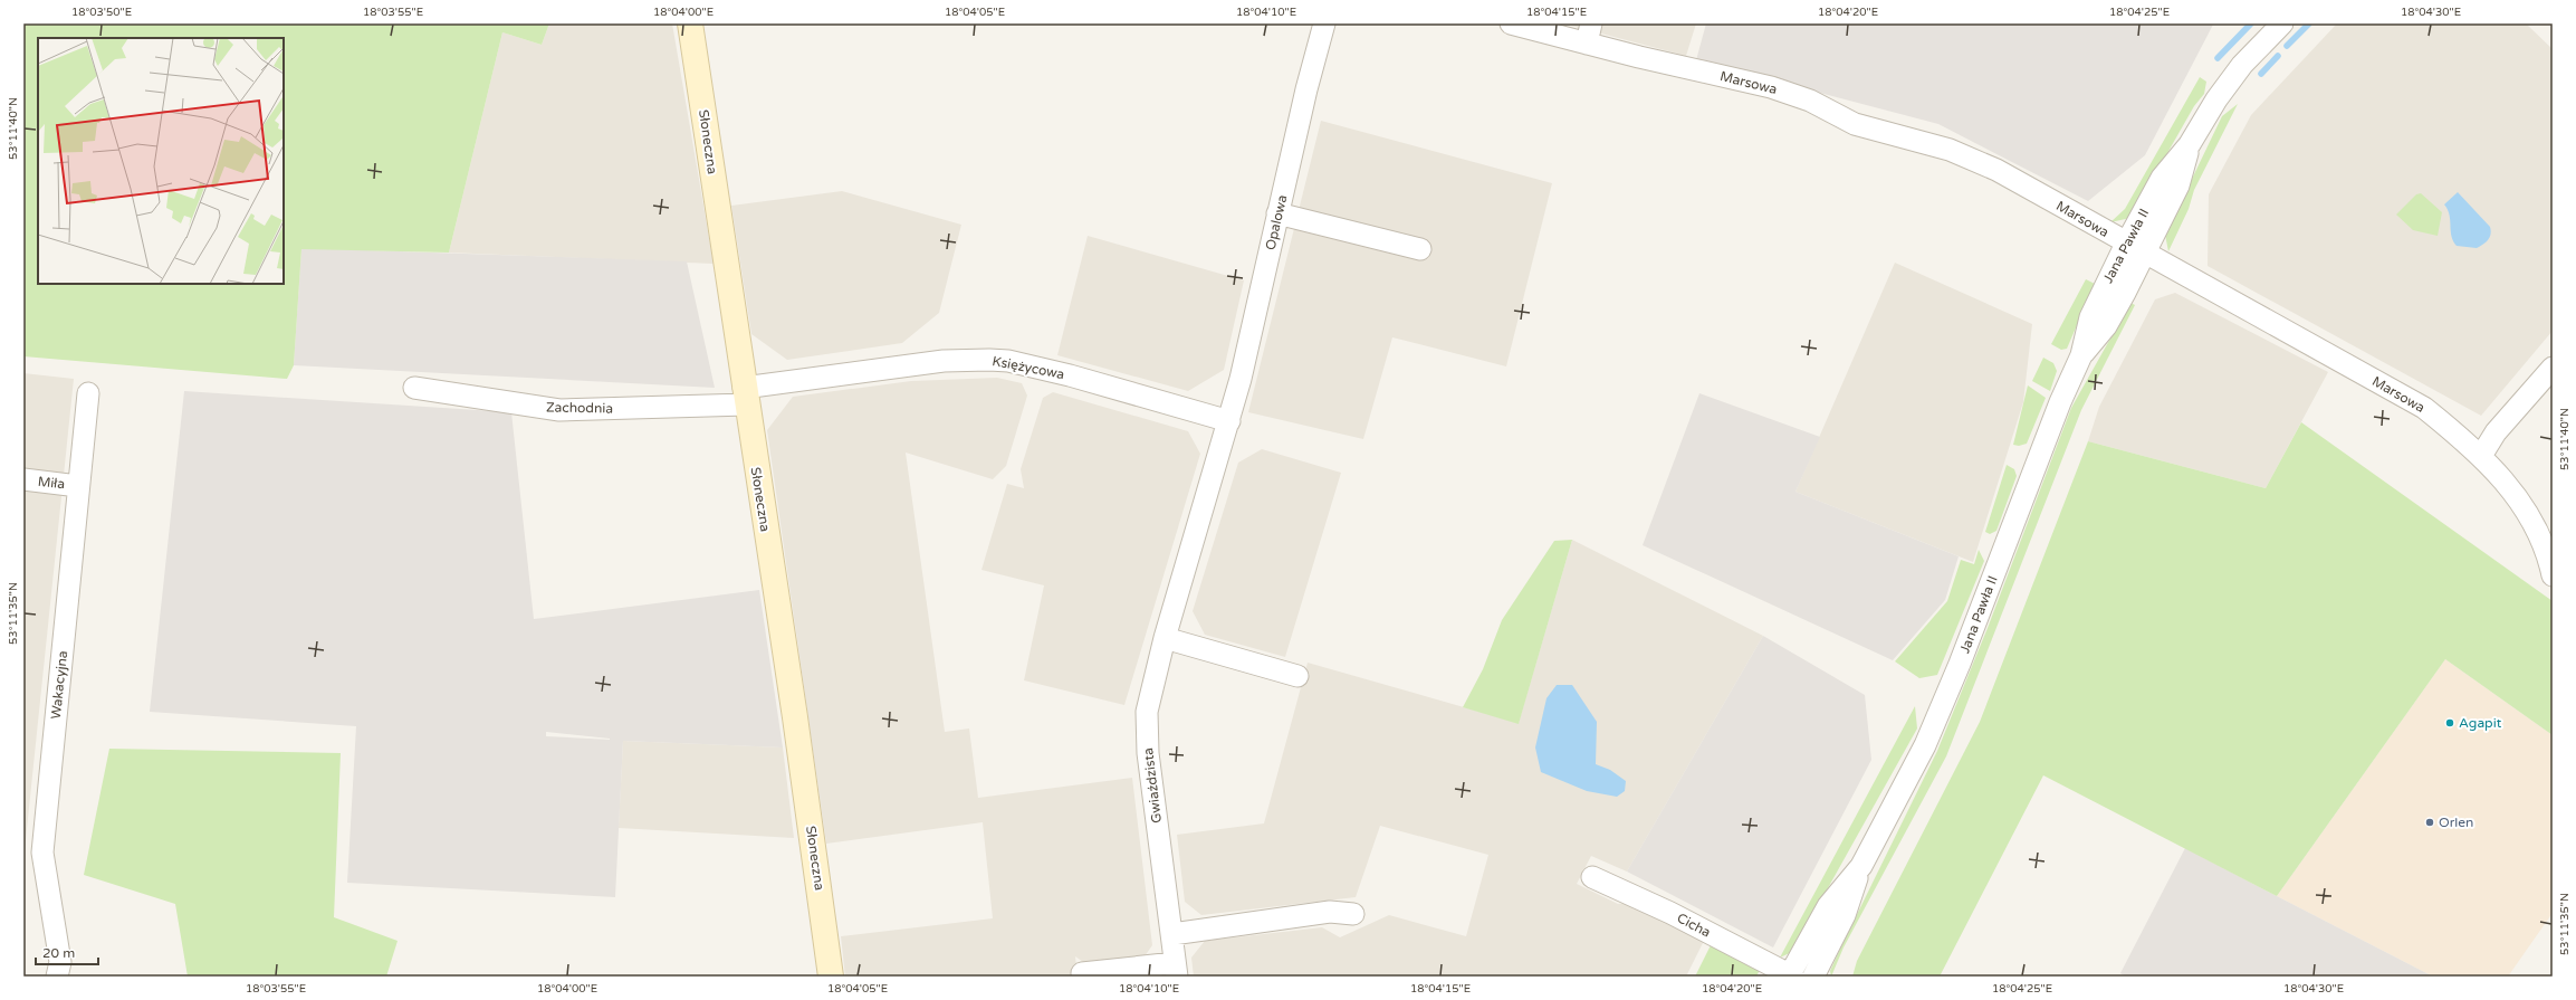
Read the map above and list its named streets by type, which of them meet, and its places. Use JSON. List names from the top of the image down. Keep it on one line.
{"streets":{"street":["Marsowa","Słoneczna","Opalowa","Jana Pawła II","Księżycowa","Zachodnia","Miła","Wakacyjna","Gwiaździsta","Cicha"]},"crossings":[["Marsowa","Jana Pawła II"],["Słoneczna","Księżycowa"],["Słoneczna","Zachodnia"],["Opalowa","Księżycowa"],["Opalowa","Gwiaździsta"],["Jana Pawła II","Cicha"],["Księżycowa","Zachodnia"],["Księżycowa","Gwiaździsta"],["Miła","Wakacyjna"]],"places":["Agapit","Orlen"],"scale_bar":"20 m","coordinates":["18°03'50\"E","18°03'55\"E","18°04'00\"E","18°04'05\"E","18°04'10\"E","18°04'15\"E","18°04'20\"E","18°04'25\"E","18°04'30\"E","53°11'40\"N","53°11'35\"N"]}
